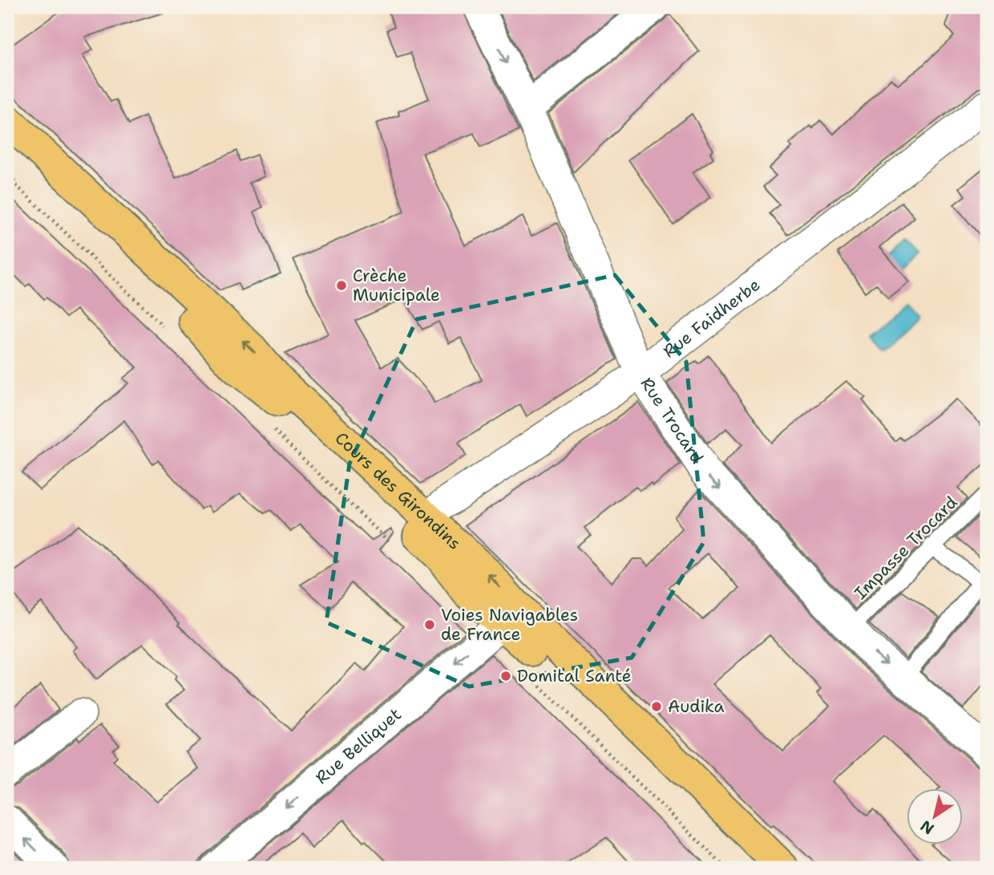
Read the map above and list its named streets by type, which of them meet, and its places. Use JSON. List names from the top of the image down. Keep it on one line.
{"streets":{"main road":["Cours des Girondins"],"street":["Rue Faidherbe","Rue Trocard","Rue Belliquet"],"lane":["Impasse Trocard"]},"crossings":[["Rue Faidherbe","Rue Trocard"],["Rue Faidherbe","Cours des Girondins"],["Rue Trocard","Impasse Trocard"],["Cours des Girondins","Rue Belliquet"]],"one_way":["Rue Trocard","Rue Belliquet"],"places":["Crèche Municipale","Voies Navigables de France","Domital Santé","Audika"],"north":"bottom left"}
